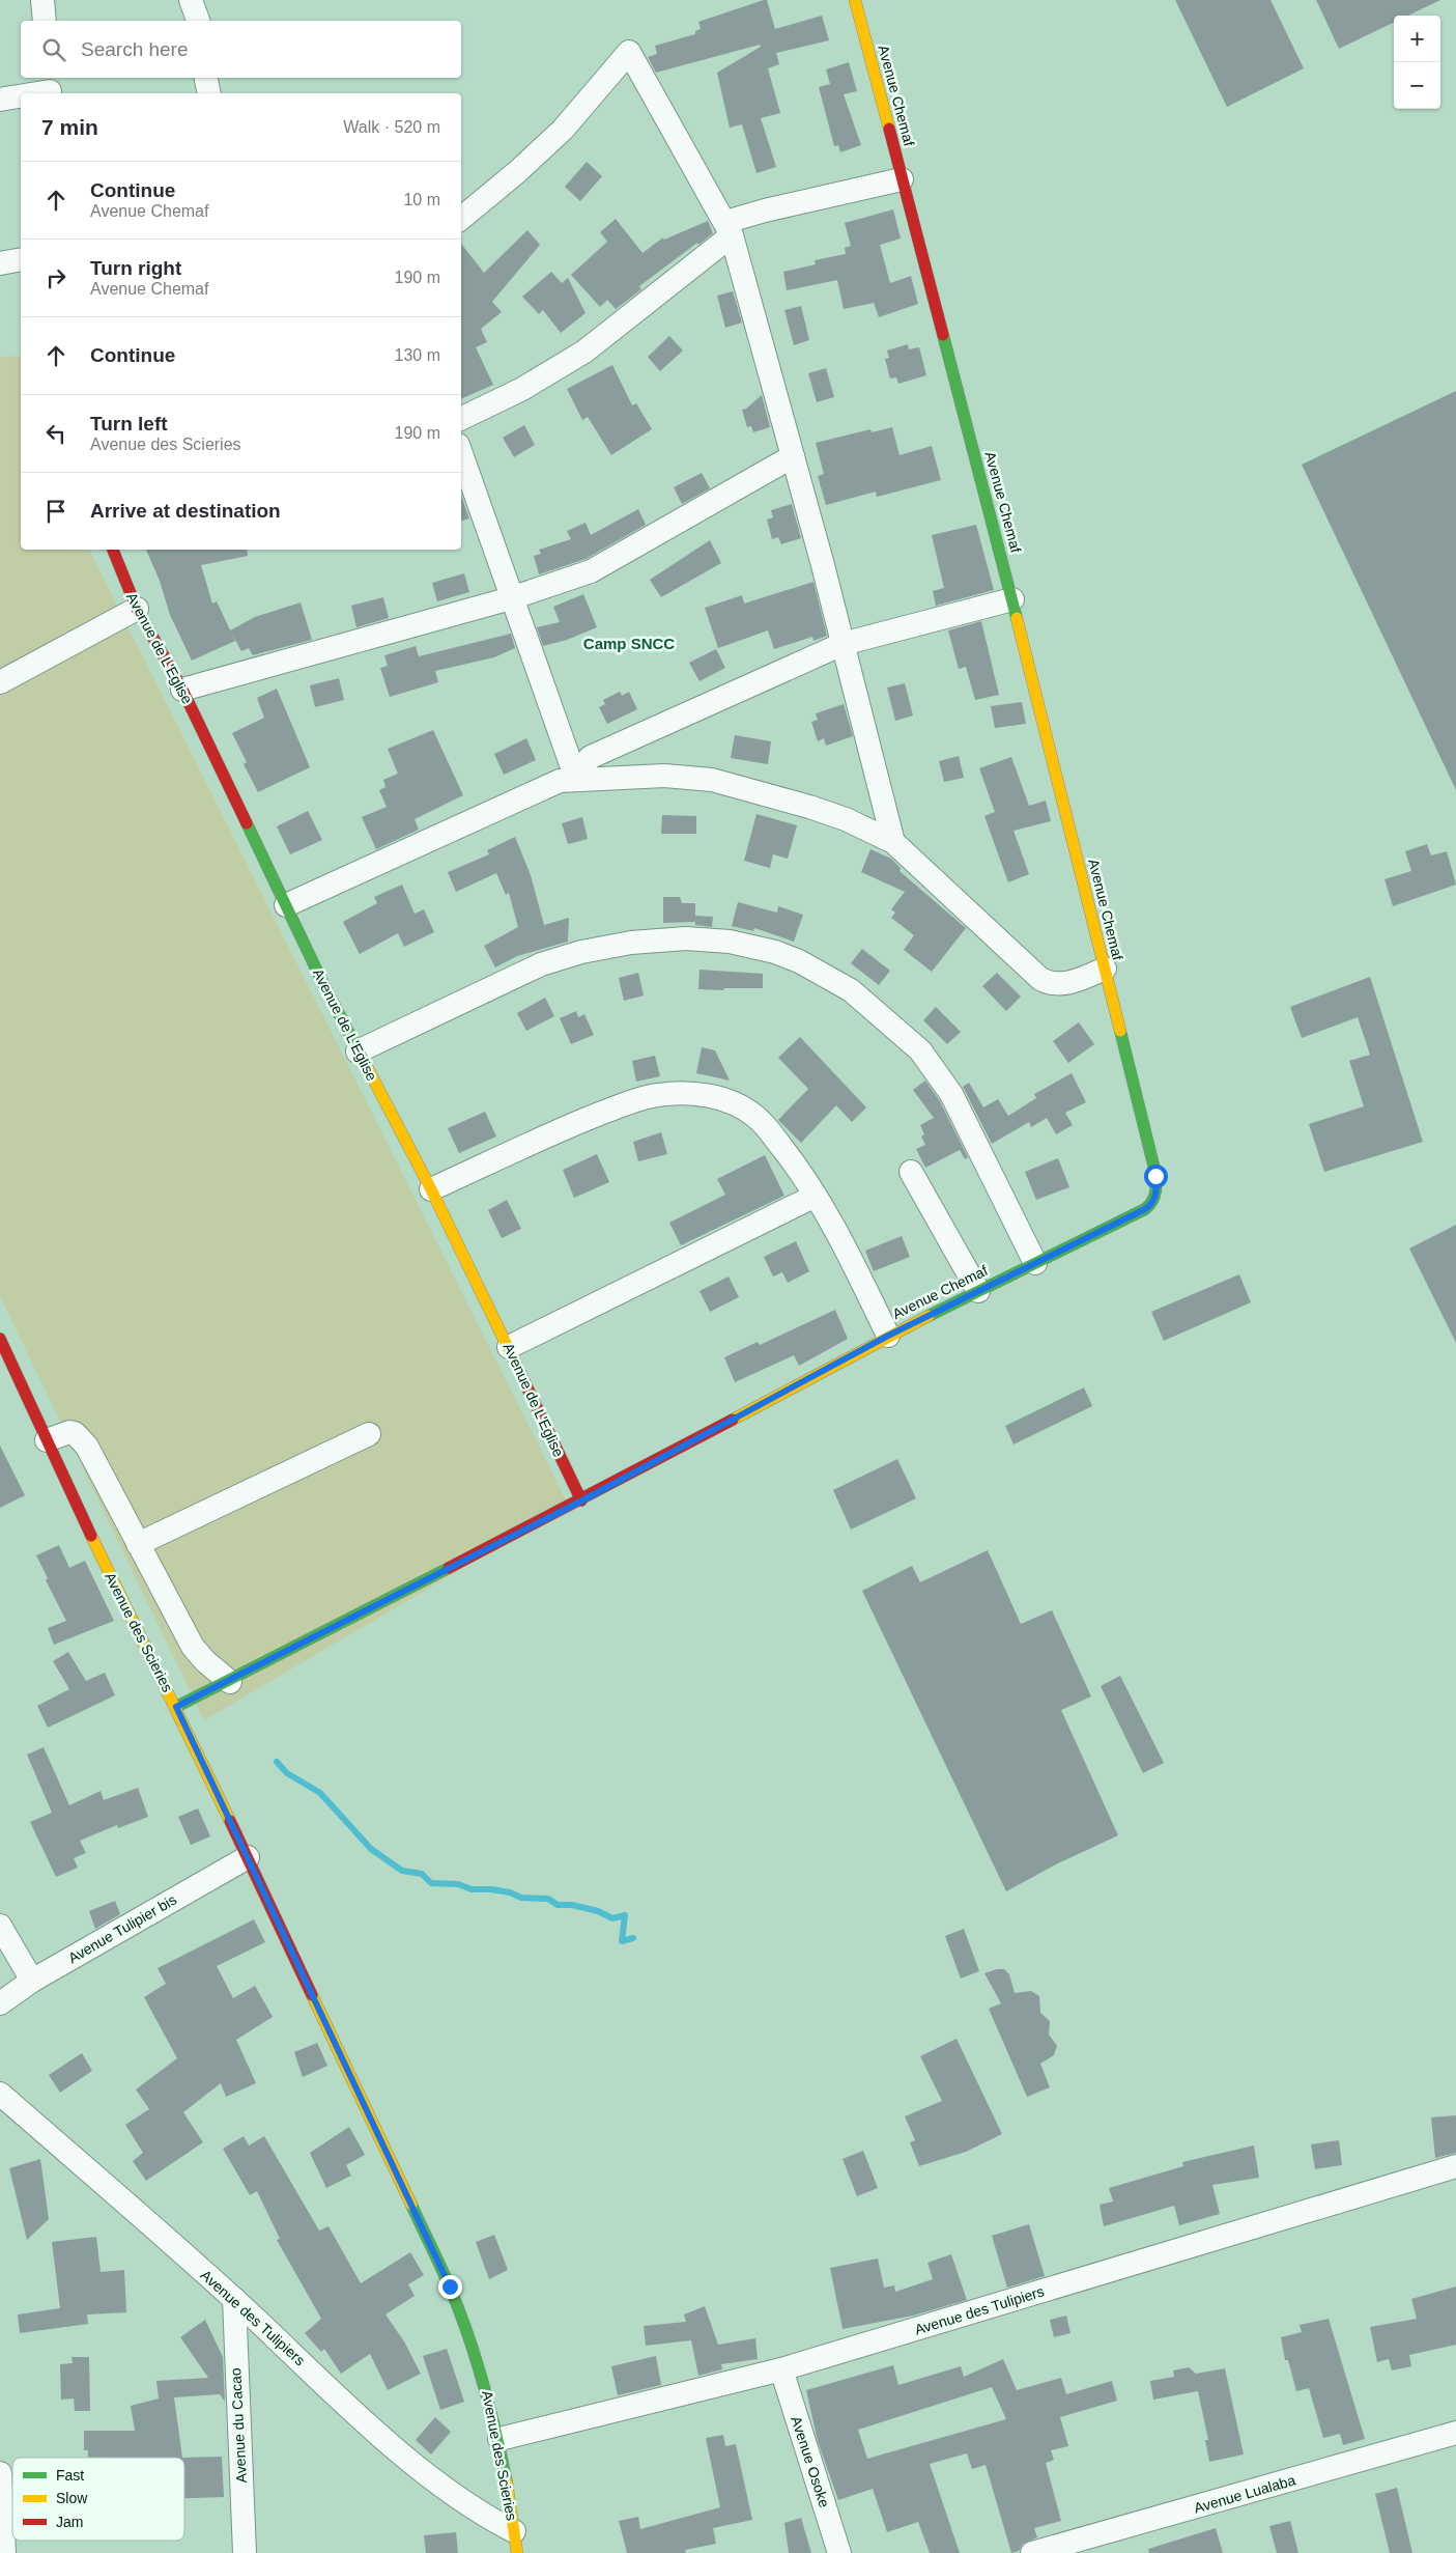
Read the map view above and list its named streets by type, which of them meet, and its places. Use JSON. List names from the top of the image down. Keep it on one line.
{"streets":{"street":["Avenue Chemaf","Avenue de L'Eglise","Avenue des Scieries","Avenue Tulipier bis","Avenue des Tulipiers","Avenue du Cacao","Avenue Osoke","Avenue Lualaba"]},"crossings":[["Avenue Chemaf","Avenue de L'Eglise"],["Avenue Chemaf","Avenue des Scieries"],["Avenue des Scieries","Avenue Tulipier bis"],["Avenue des Scieries","Avenue des Tulipiers"],["Avenue des Tulipiers","Avenue du Cacao"],["Avenue des Tulipiers","Avenue Osoke"]],"districts":["Camp SNCC"],"legend":["Fast","Slow","Jam"],"page":{"map_buttons":["+","−"],"search":"Search here","heading":["7 min","Walk · 520 m"],"list":[["Continue","Avenue Chemaf","10 m"],["Turn right","Avenue Chemaf","190 m"],["Continue","130 m"],["Turn left","Avenue des Scieries","190 m"],"Arrive at destination"]}}
